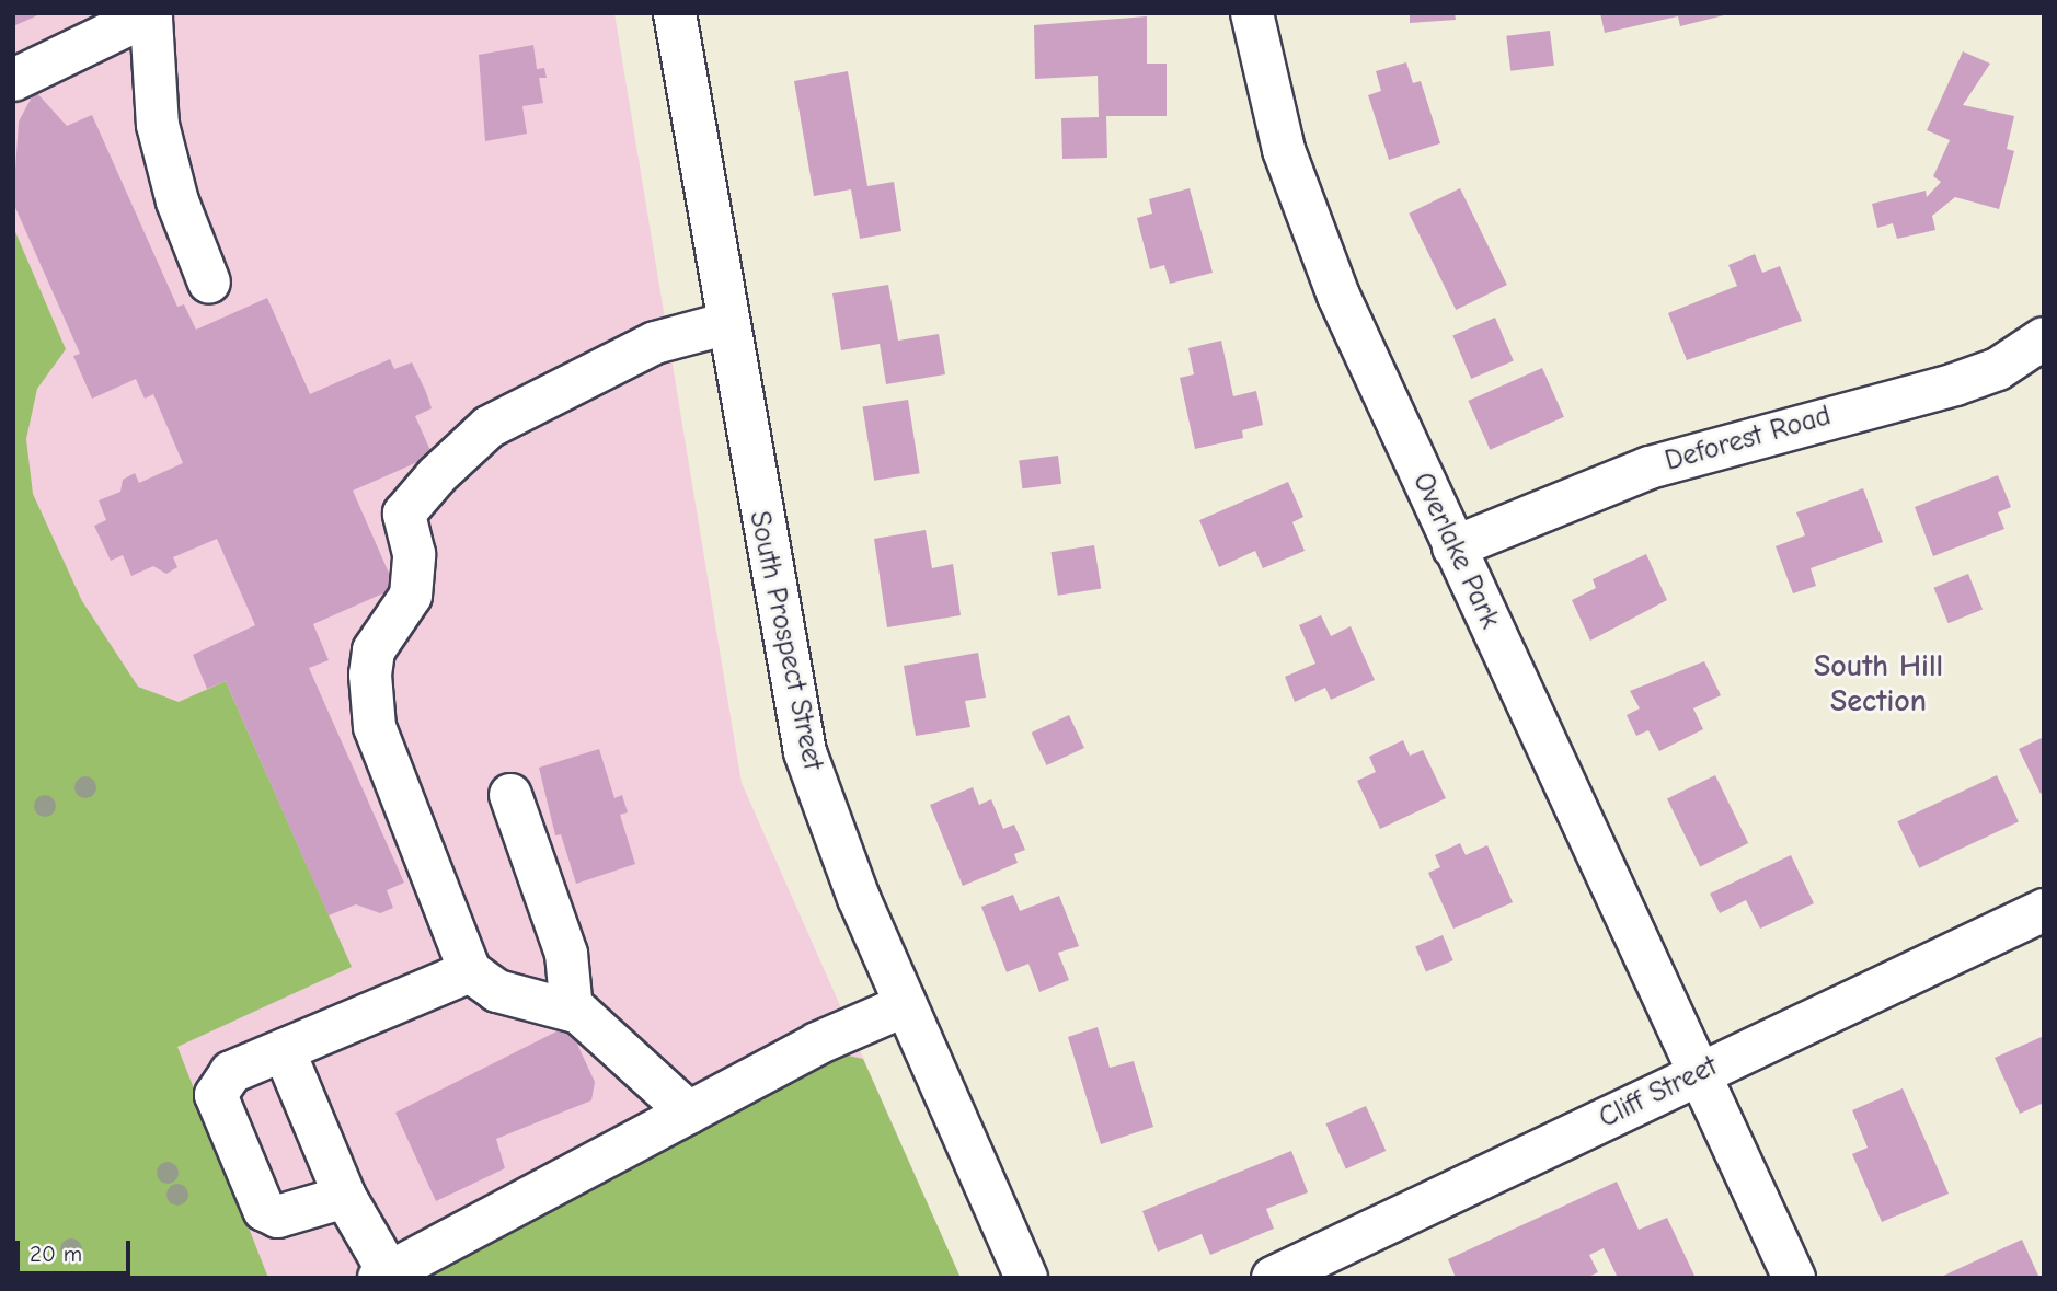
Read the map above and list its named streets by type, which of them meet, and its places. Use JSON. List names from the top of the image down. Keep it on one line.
{"streets":{"street":["Deforest Road","Overlake Park","South Prospect Street","Cliff Street"]},"crossings":[["Deforest Road","Overlake Park"],["Overlake Park","Cliff Street"]],"districts":["South Hill Section"],"scale_bar":"20 m"}
